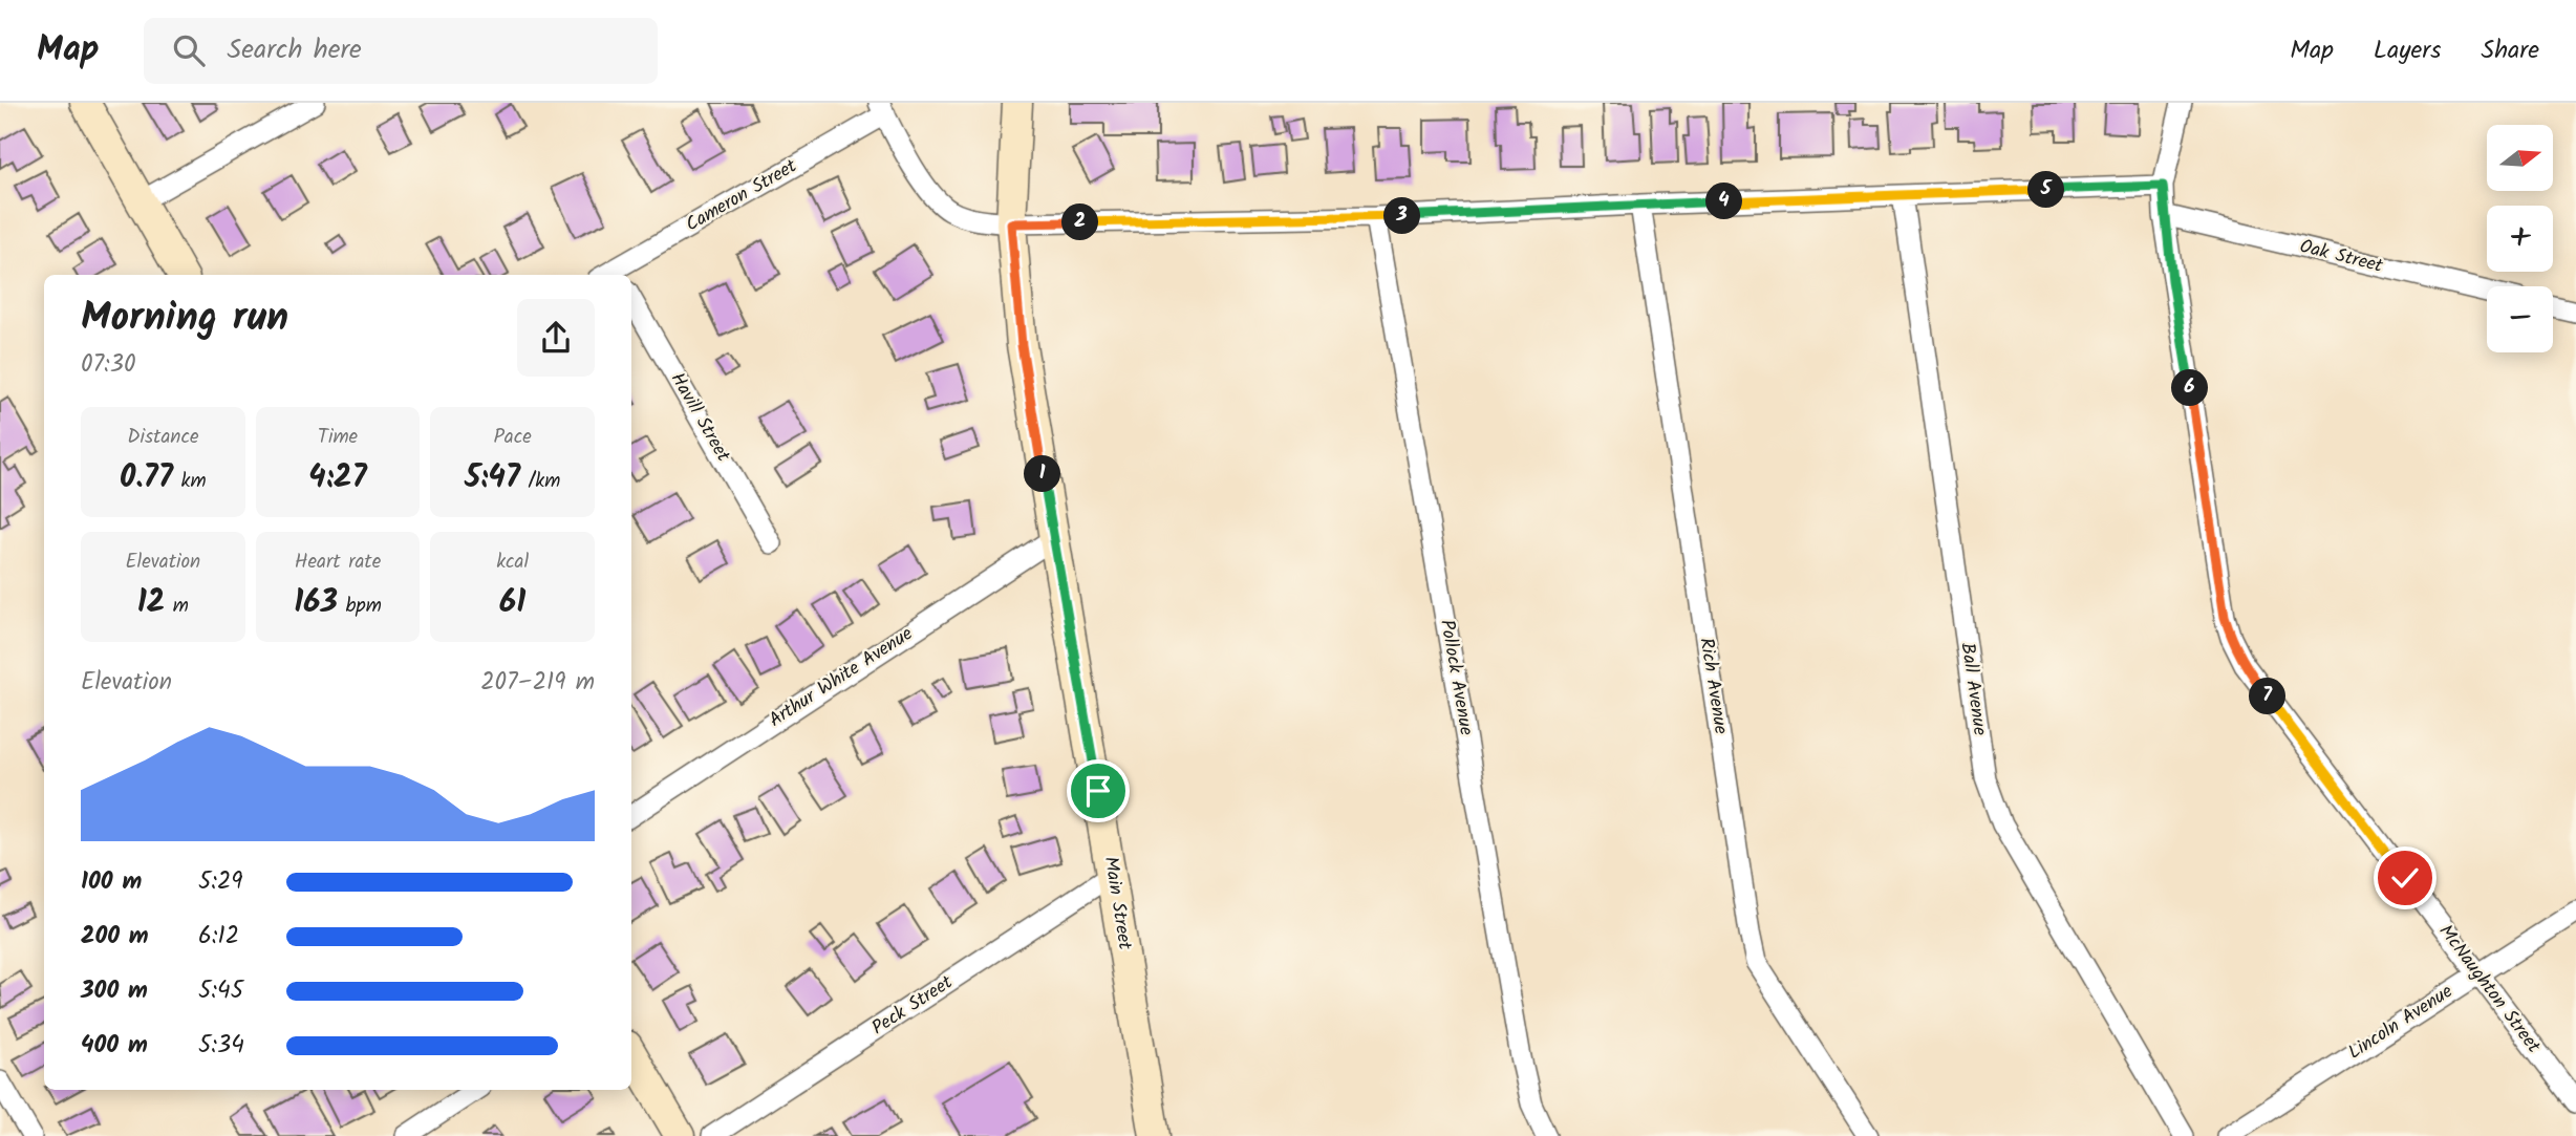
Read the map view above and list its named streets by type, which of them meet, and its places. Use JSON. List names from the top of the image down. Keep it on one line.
{"streets":{"main road":["Main Street"],"street":["Cameron Street","Oak Street","Havill Street","Arthur White Avenue","Pollock Avenue","Rich Avenue","Ball Avenue","McNaughton Street","Peck Street","Lincoln Avenue"]},"crossings":[["Oak Street","McNaughton Street"],["Arthur White Avenue","Main Street"],["Main Street","Peck Street"],["McNaughton Street","Lincoln Avenue"]],"north":"right","page":{"header":"Map","search":"Search here","nav":["Map","Layers","Share"],"map_buttons":["+","−"],"pins":["5","4","3","2","6","1","7"],"heading":["Morning run","07:30"],"stats":[["Distance","0.77 km"],["Time","4:27"],["Pace","5:47 /km"],["Elevation","12 m"],["Heart rate","163 bpm"],["kcal","61"]],"chart":["Elevation","207–219 m"],"list":[{"name":"100 m","note":"5:29"},{"name":"200 m","note":"6:12"},{"name":"300 m","note":"5:45"},{"name":"400 m","note":"5:34"}]}}
